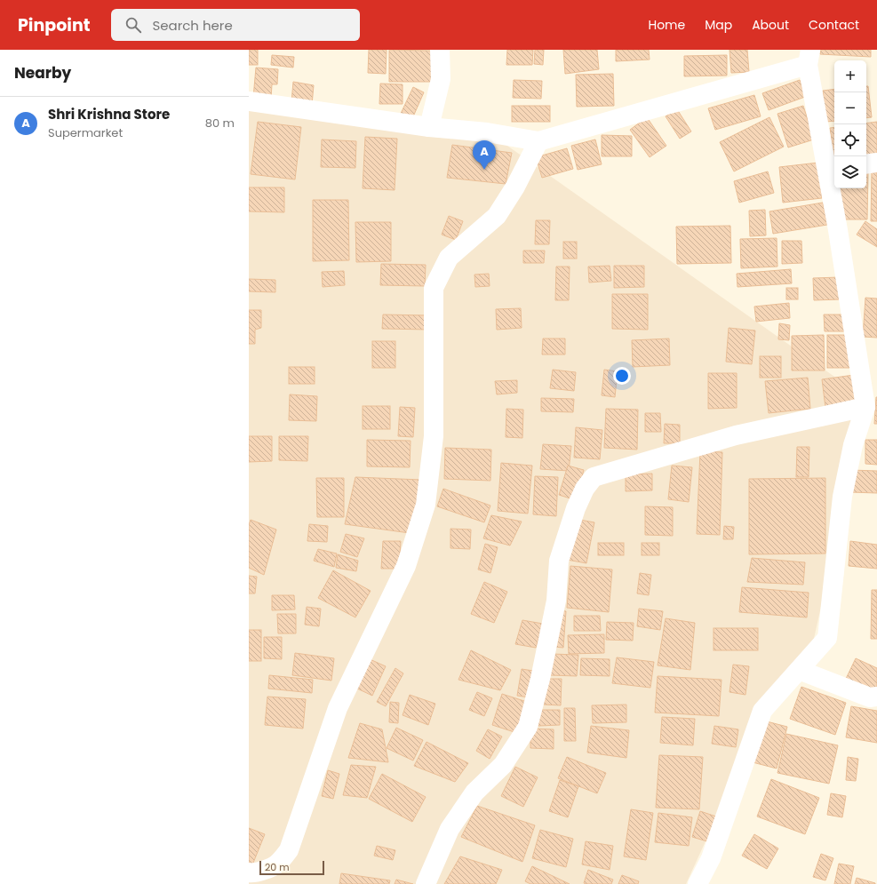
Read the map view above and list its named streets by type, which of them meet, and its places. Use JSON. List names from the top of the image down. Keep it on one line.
{"scale_bar":"20 m","page":{"header":"Pinpoint","search":"Search here","nav":["Home","Map","About","Contact"],"heading":"Nearby","map_buttons":["+","−"],"list":[{"mark":"A","name":"Shri Krishna Store","note":"Supermarket","value":"80 m"}],"pins":"A","scale":"20 m"}}
